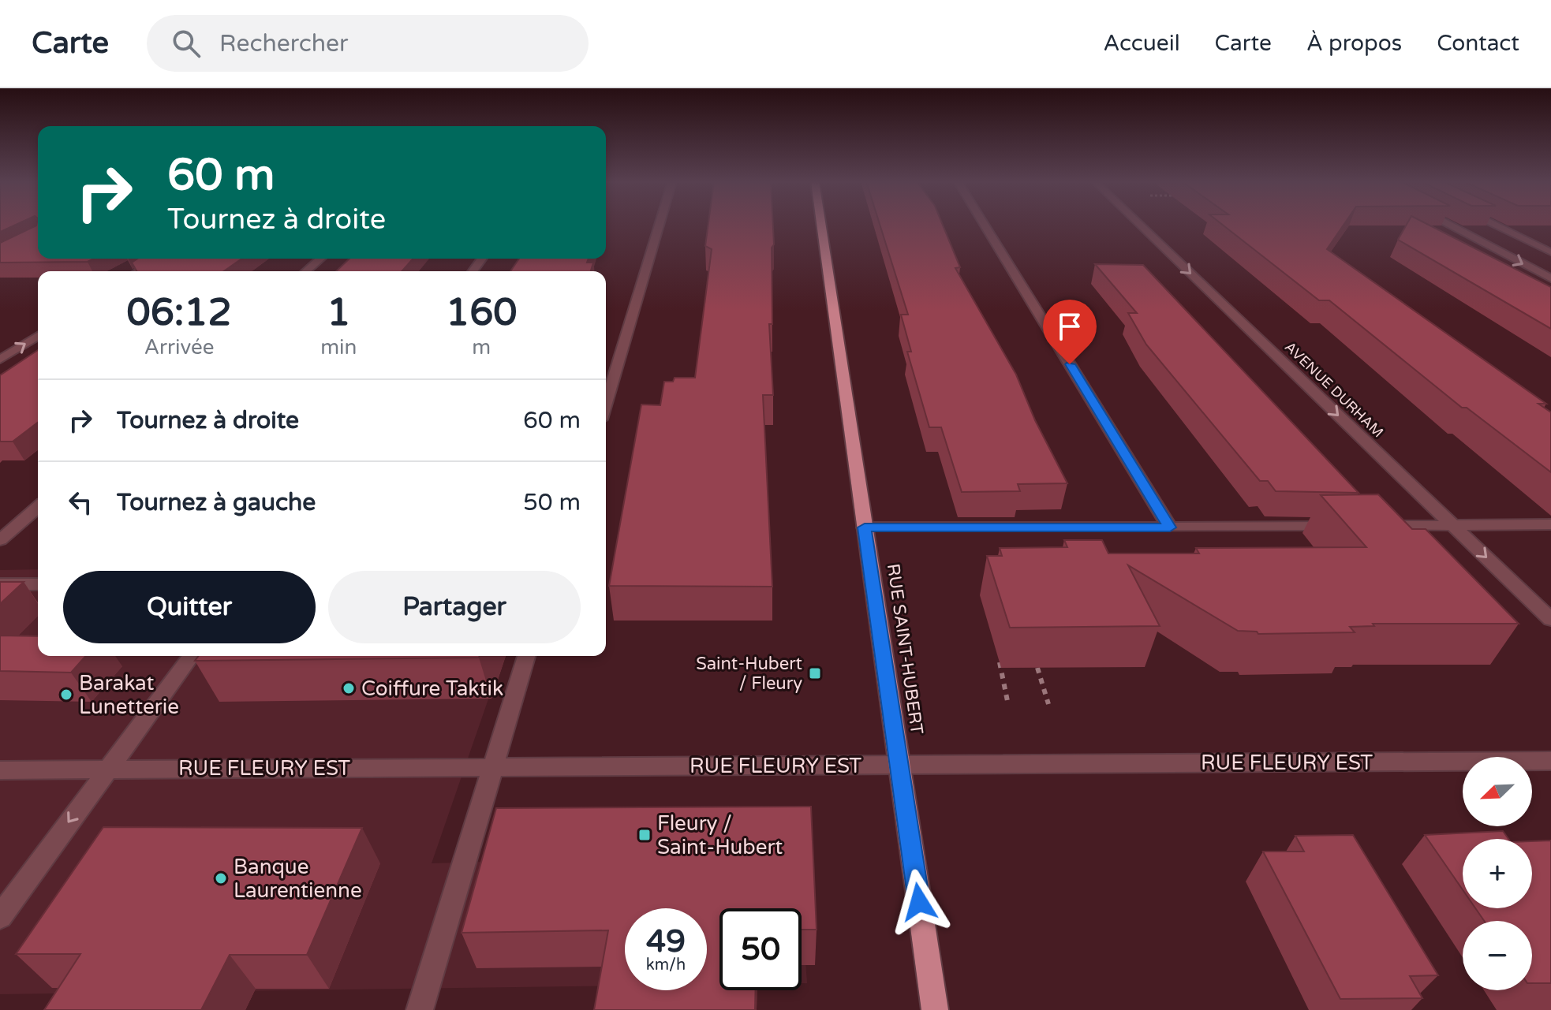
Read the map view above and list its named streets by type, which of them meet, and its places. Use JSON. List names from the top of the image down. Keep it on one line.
{"streets":{"main road":["RUE SAINT-HUBERT"],"street":["AVENUE DURHAM","RUE FLEURY EST"]},"crossings":[["RUE SAINT-HUBERT","RUE FLEURY EST"]],"one_way":["AVENUE DURHAM"],"places":{"transit":["Saint-Hubert / Fleury","Fleury / Saint-Hubert"],"other":["Coiffure Taktik","Barakat Lunetterie","Banque Laurentienne"]},"north":"bottom left","page":{"header":"Carte","search":"Rechercher","nav":["Accueil","Carte","À propos","Contact"],"turn":["60 m","Tournez à droite"],"eta":["06:12","Arrivée","1","min","160","m"],"list":[{"name":"Tournez à droite","value":"60 m"},{"name":"Tournez à gauche","value":"50 m"}],"buttons":["Quitter","Partager"],"map_buttons":["+","−"],"speed":"49 km/h","limit":"50"}}
